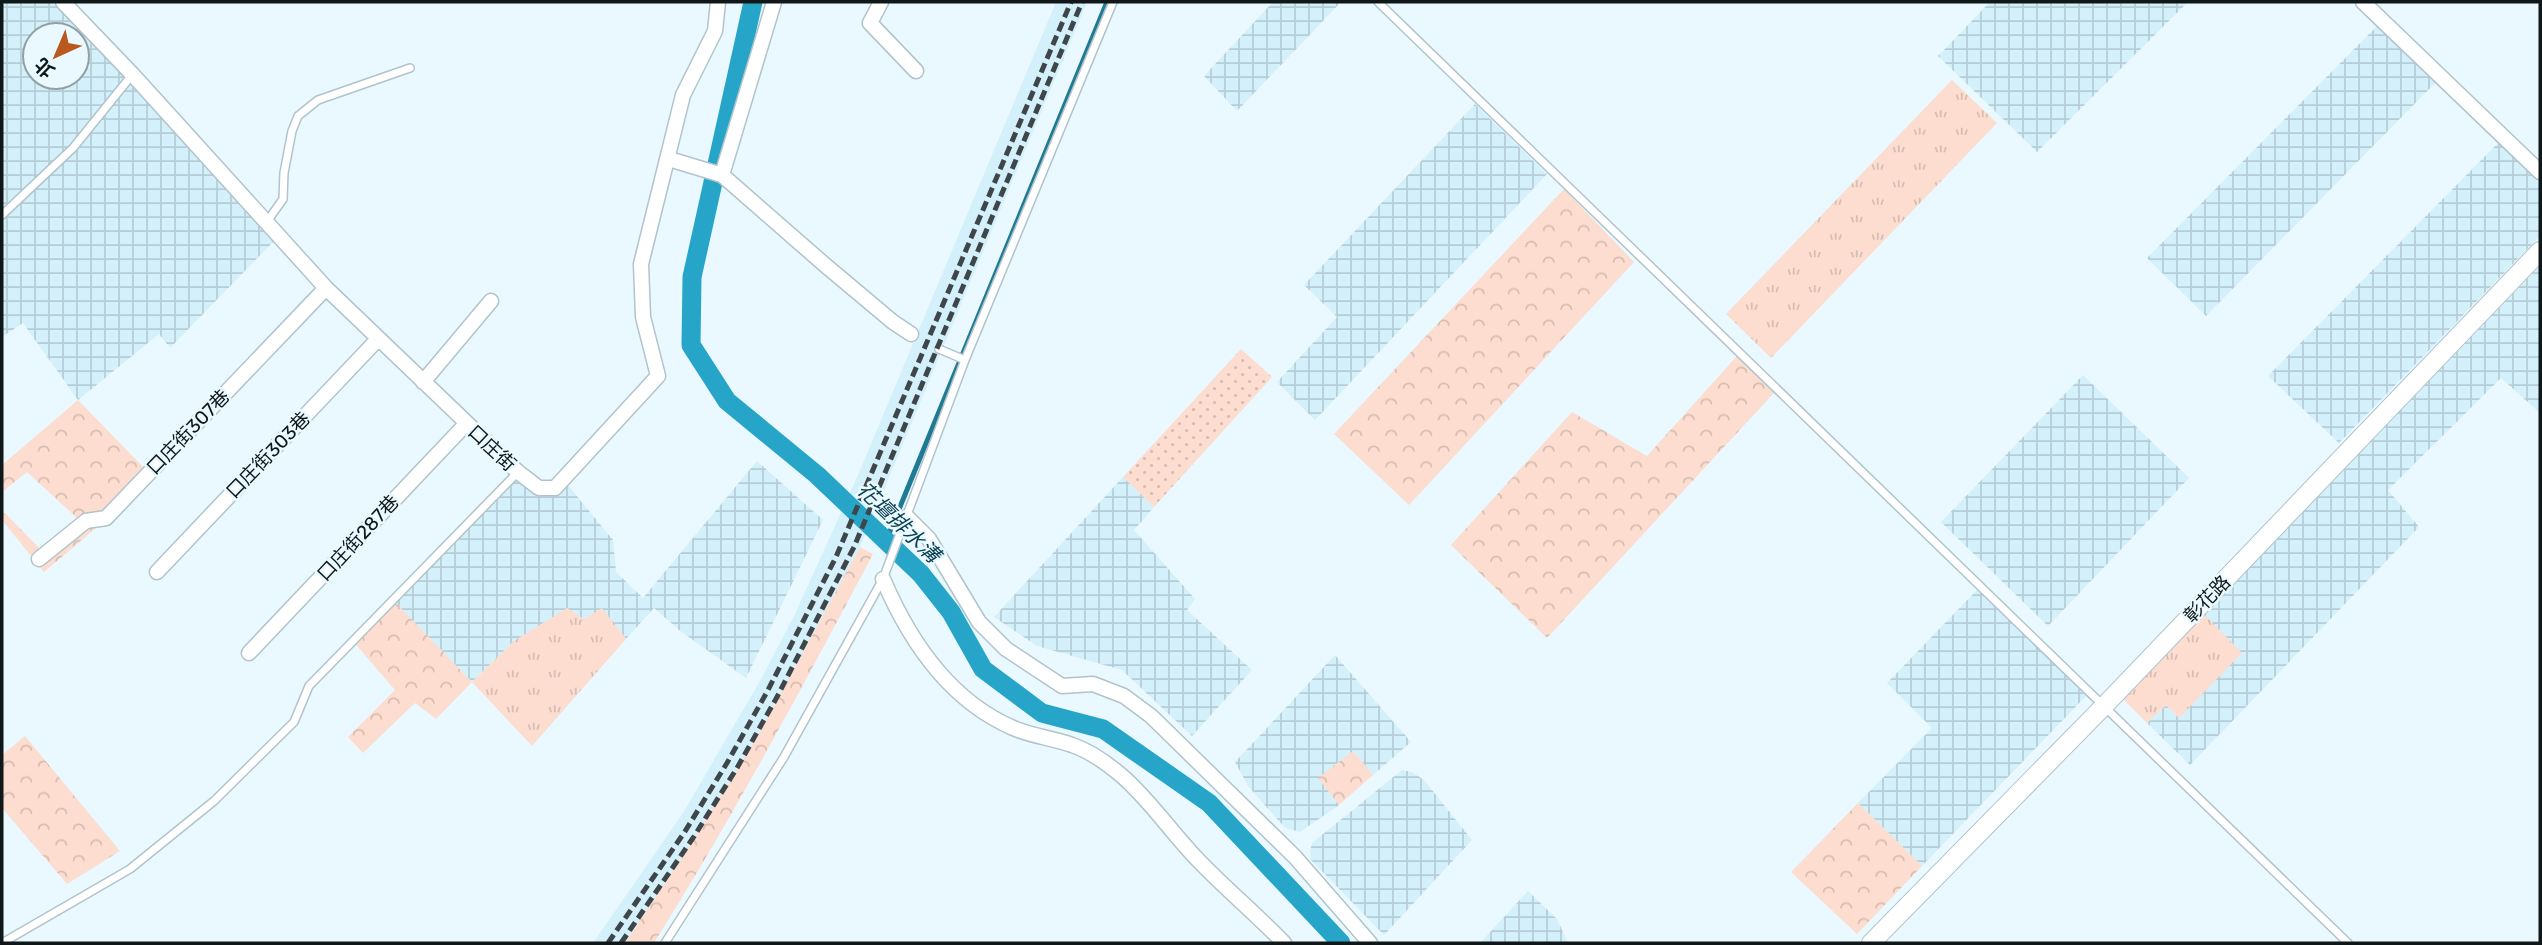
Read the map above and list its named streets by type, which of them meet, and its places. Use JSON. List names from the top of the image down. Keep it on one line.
{"streets":{"street":["口庄街307巷","口庄街","口庄街303巷","口庄街287巷","彰花路"]},"crossings":[["口庄街307巷","口庄街"],["口庄街","口庄街303巷"],["口庄街","口庄街287巷"]],"water":["花壇排水溝"],"north":"bottom left"}
